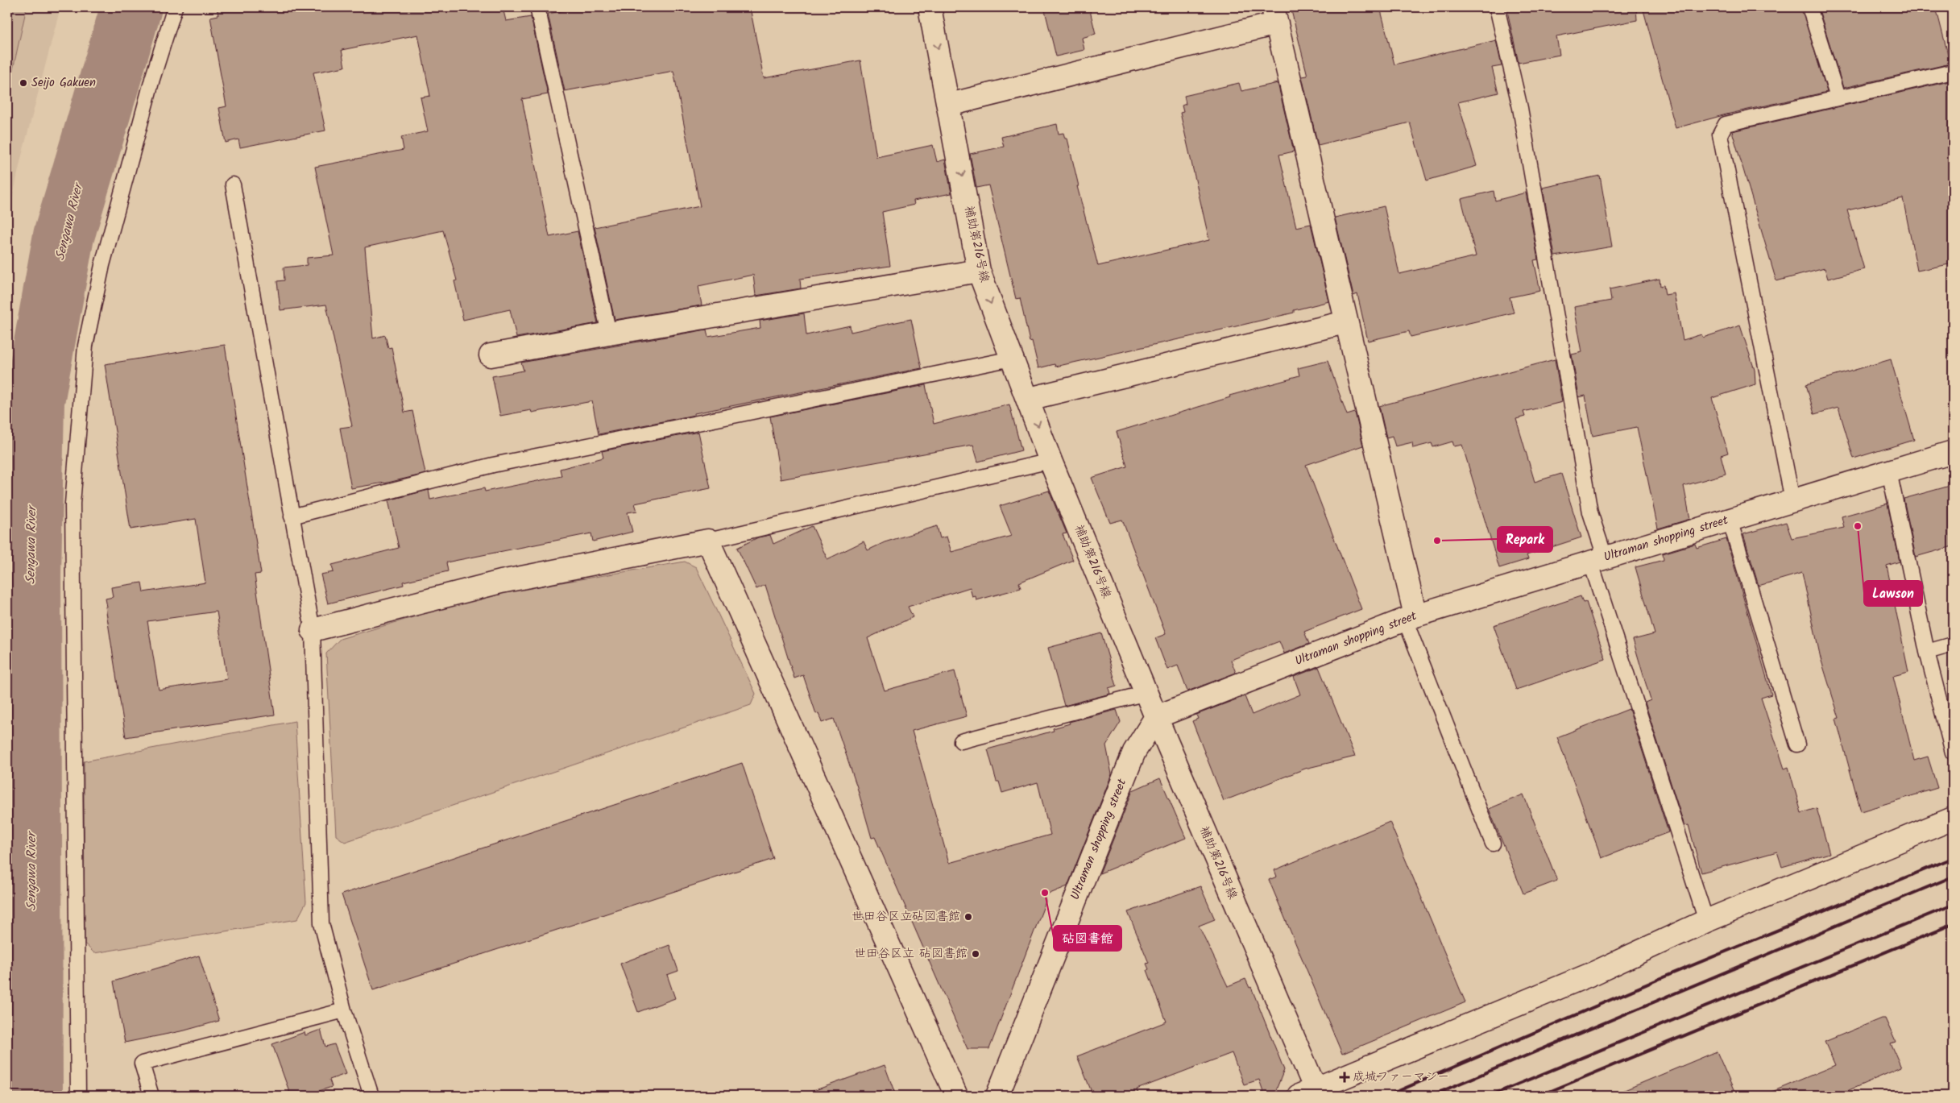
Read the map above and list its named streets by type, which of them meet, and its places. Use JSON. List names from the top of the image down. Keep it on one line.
{"streets":{"street":["補助第216号線","Ultraman shopping street"]},"crossings":[["補助第216号線","Ultraman shopping street"]],"one_way":["補助第216号線"],"water":["Sengawa River"],"places":{"other":["Seijo Gakuen","Lawson","Repark","砧図書館","世田谷区立砧図書館","世田谷区立 砧図書館"],"health":["成城ファーマシー"]}}
